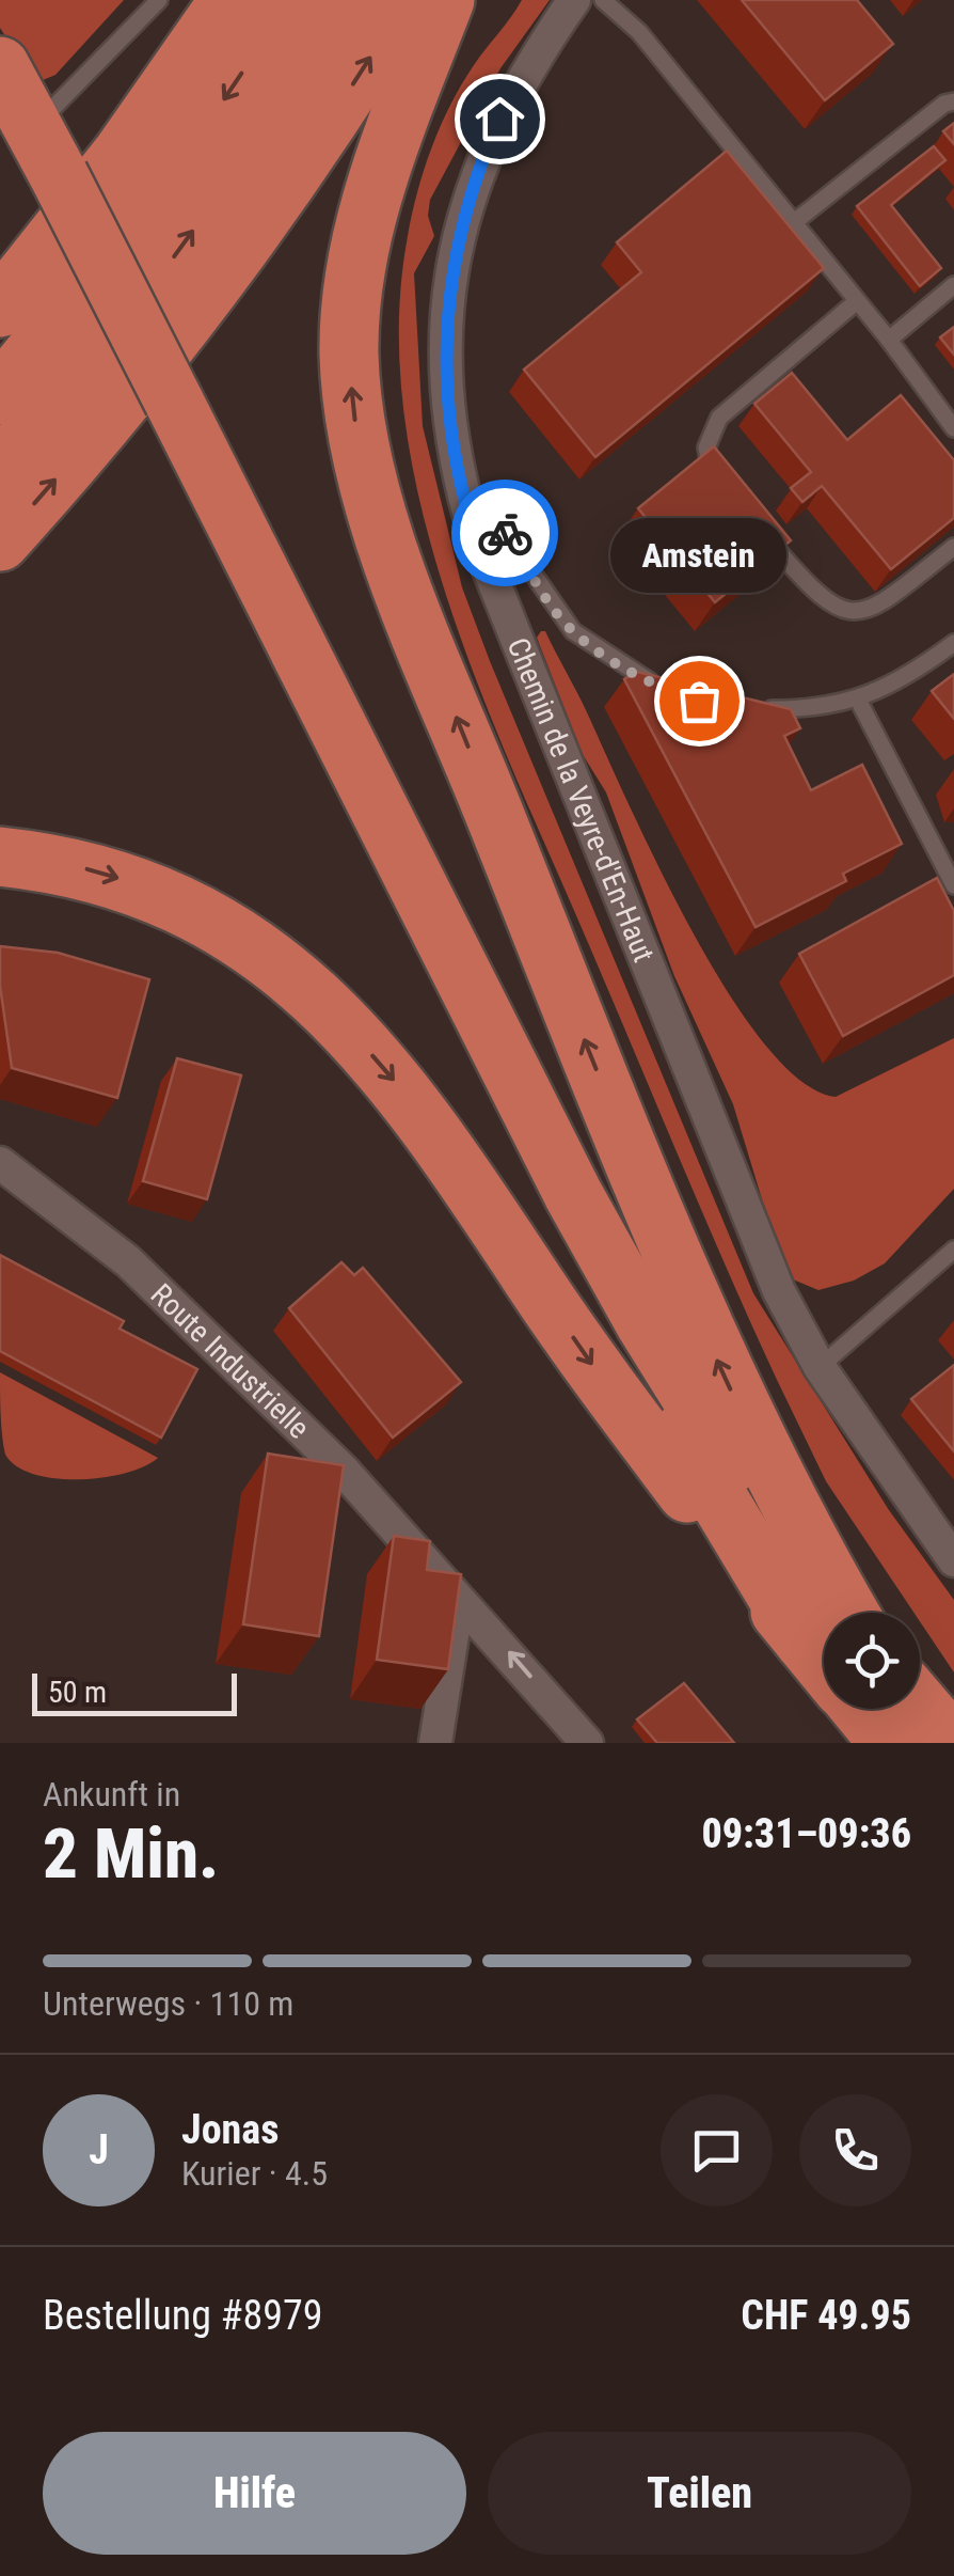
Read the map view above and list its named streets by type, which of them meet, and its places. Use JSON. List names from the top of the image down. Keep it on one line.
{"streets":{"street":["Chemin de la Veyre-d'En-Haut","Route Industrielle"]},"places":["Amstein"],"scale_bar":"50 m","page":{"bubble":"Amstein","scale":"50 m","heading":["2 Min.","Ankunft in","09:31–09:36"],"panel":["Jonas","Kurier · 4.5","Bestellung #8979","CHF 49.95"],"bar":"Unterwegs · 110 m","round":"J","buttons":["Hilfe","Teilen"]}}
